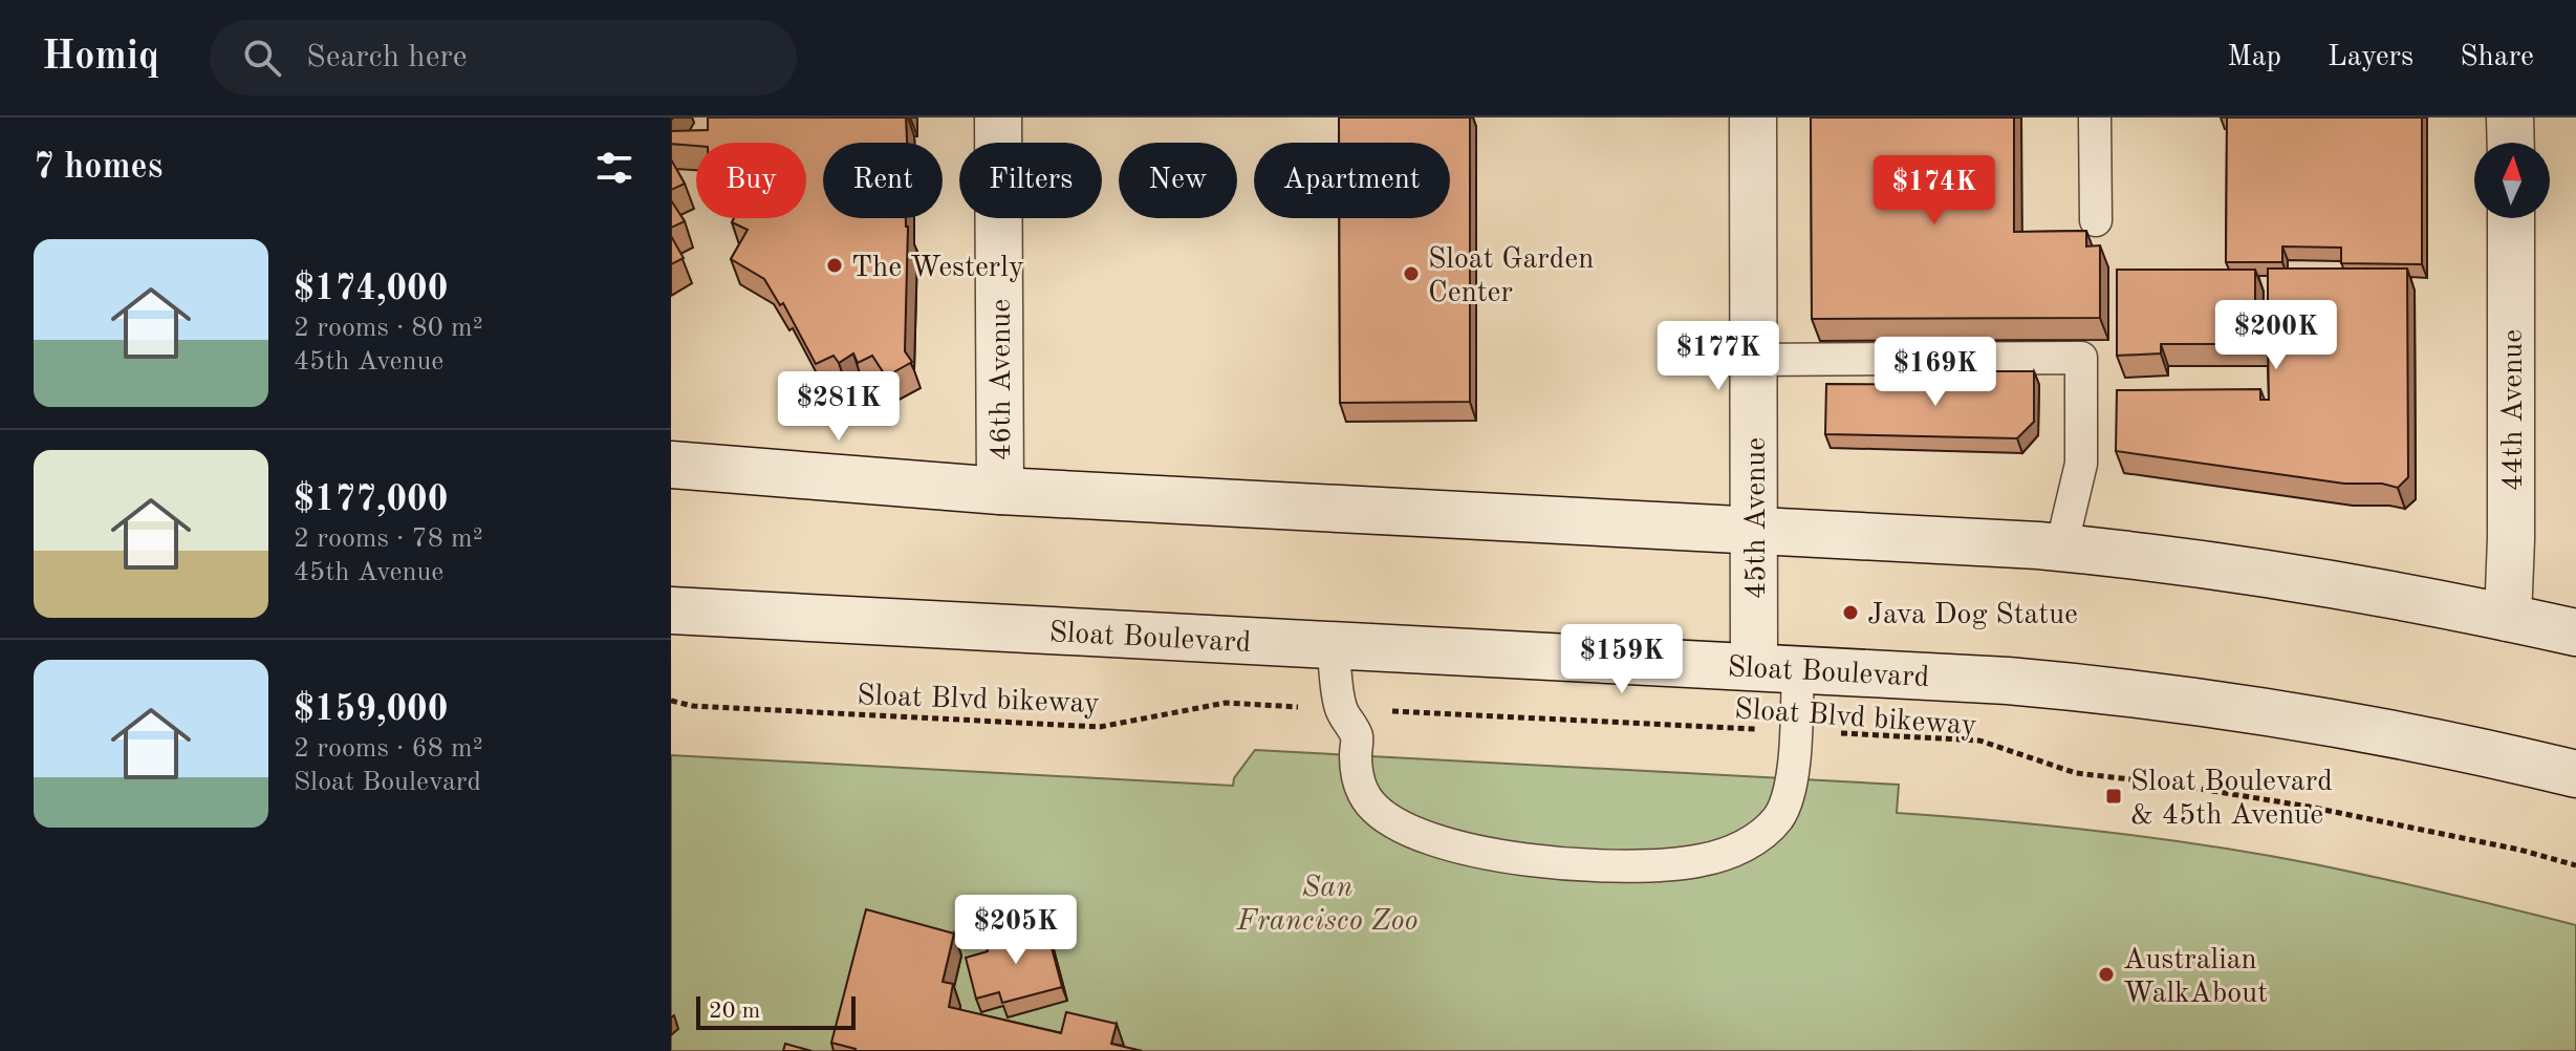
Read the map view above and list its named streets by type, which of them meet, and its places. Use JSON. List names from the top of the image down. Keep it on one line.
{"streets":{"street":["46th Avenue","44th Avenue","45th Avenue","Sloat Boulevard"],"path":["Sloat Blvd bikeway"]},"crossings":[["45th Avenue","Sloat Boulevard"]],"parks":["San Francisco Zoo"],"places":{"other":["The Westerly","Sloat Garden Center","Java Dog Statue","Australian WalkAbout"],"transit":["Sloat Boulevard & 45th Avenue"]},"scale_bar":"20 m","north":"top","page":{"header":"Homiq","search":"Search here","nav":["Map","Layers","Share"],"heading":"7 homes","chip":["Buy","Rent","Filters","New","Apartment"],"price":["$174K","$200K","$177K","$169K","$281K","$159K","$205K"],"list":[{"name":"$174,000","note":"2 rooms · 80 m² · 45th Avenue"},{"name":"$177,000","note":"2 rooms · 78 m² · 45th Avenue"},{"name":"$159,000","note":"2 rooms · 68 m² · Sloat Boulevard"}],"scale":"20 m"}}
